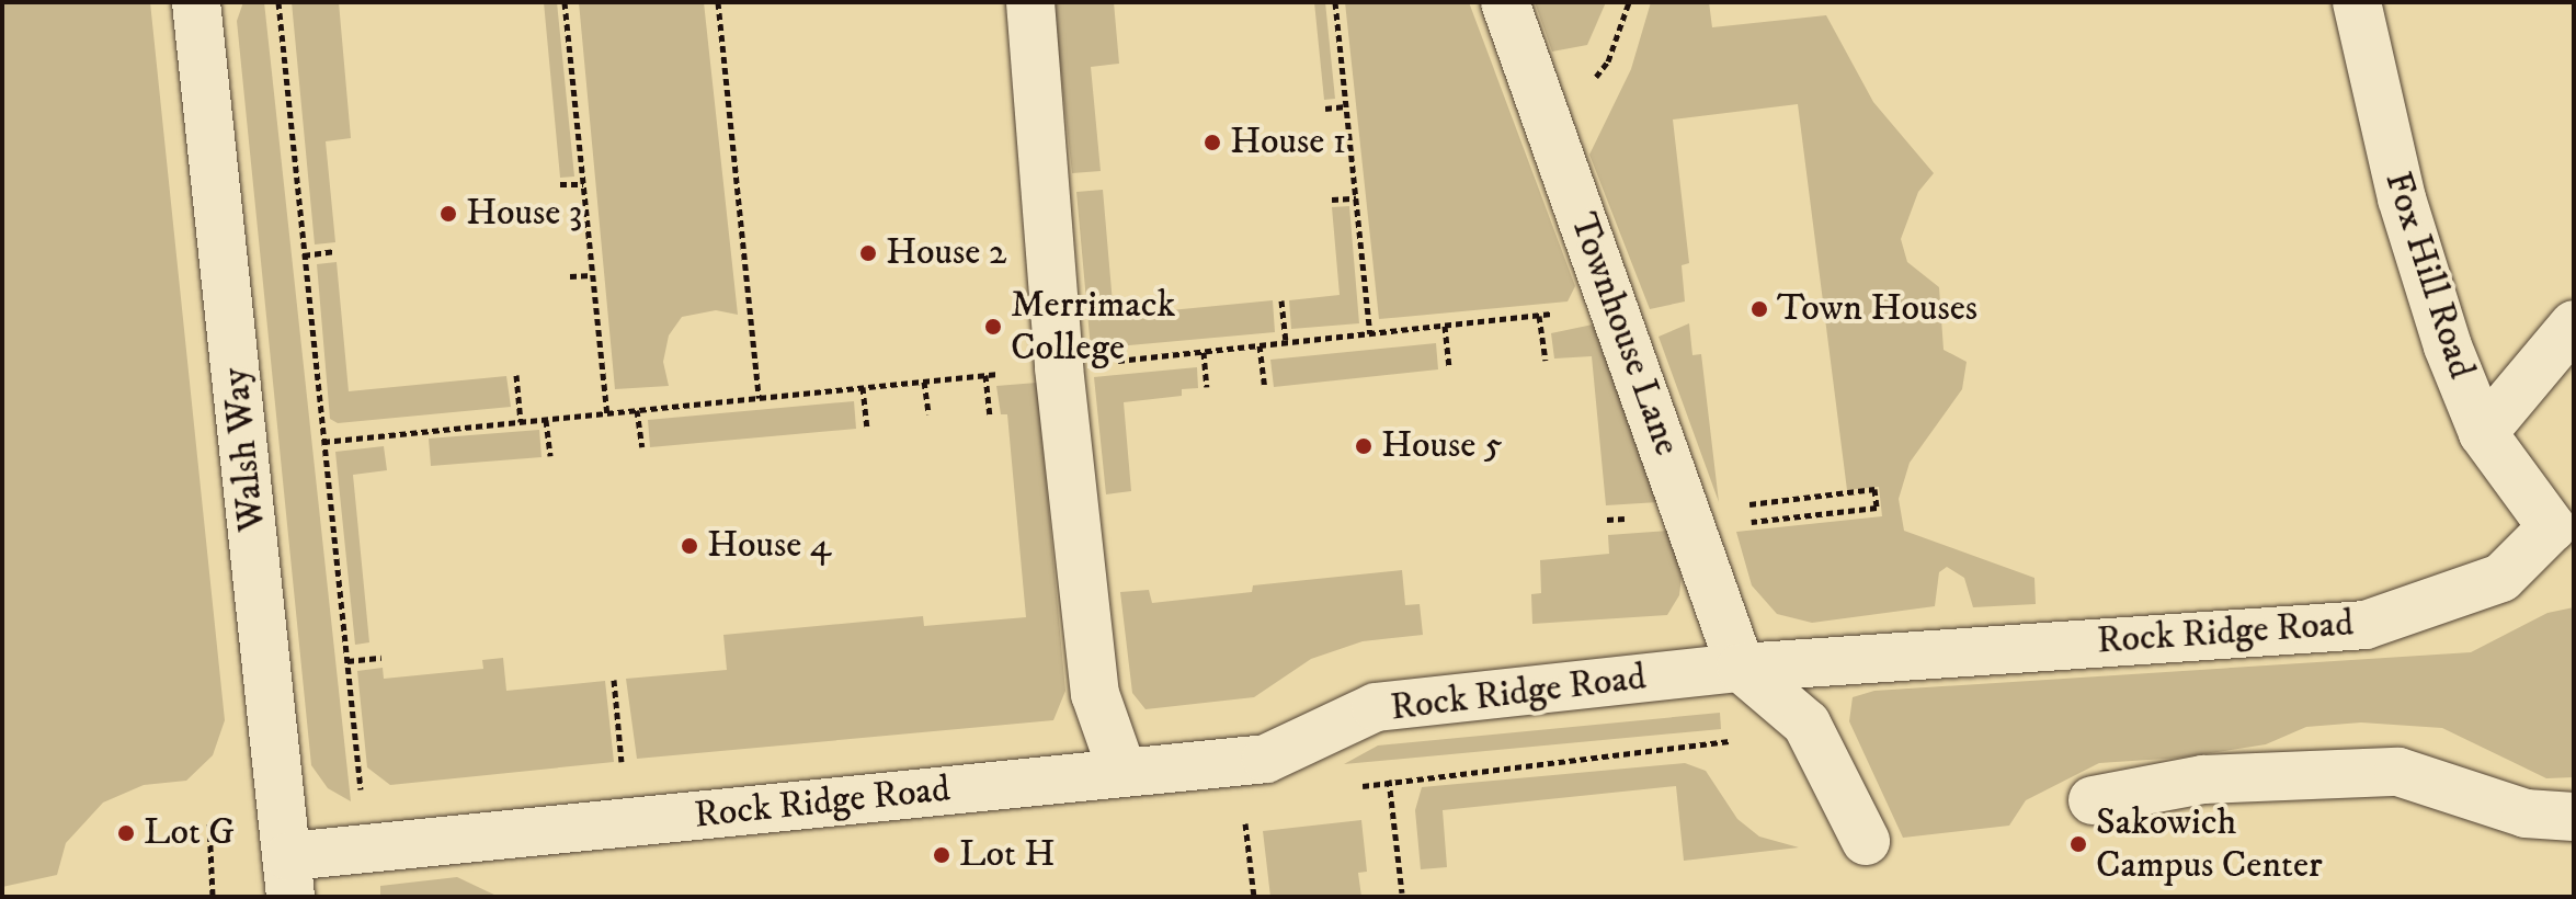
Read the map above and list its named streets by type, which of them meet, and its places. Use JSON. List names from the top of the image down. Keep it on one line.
{"streets":{"street":["Fox Hill Road","Townhouse Lane","Walsh Way","Rock Ridge Road"]},"crossings":[["Fox Hill Road","Rock Ridge Road"],["Townhouse Lane","Rock Ridge Road"],["Walsh Way","Rock Ridge Road"]],"places":["House 1","House 3","House 2","Town Houses","Merrimack College","House 5","House 4","Lot G","Sakowich Campus Center","Lot H"]}
